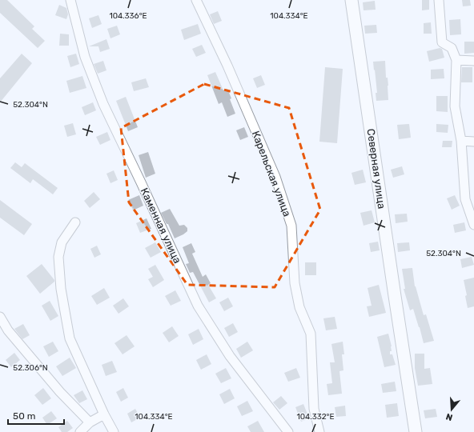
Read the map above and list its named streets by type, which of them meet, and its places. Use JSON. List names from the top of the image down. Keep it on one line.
{"streets":{"main road":["Северная улица"],"street":["Карельская улица","Каменная улица"]},"scale_bar":"50 m","north":"bottom","coordinates":["104.336°E","104.334°E","52.304°N","52.306°N","104.332°E"]}
